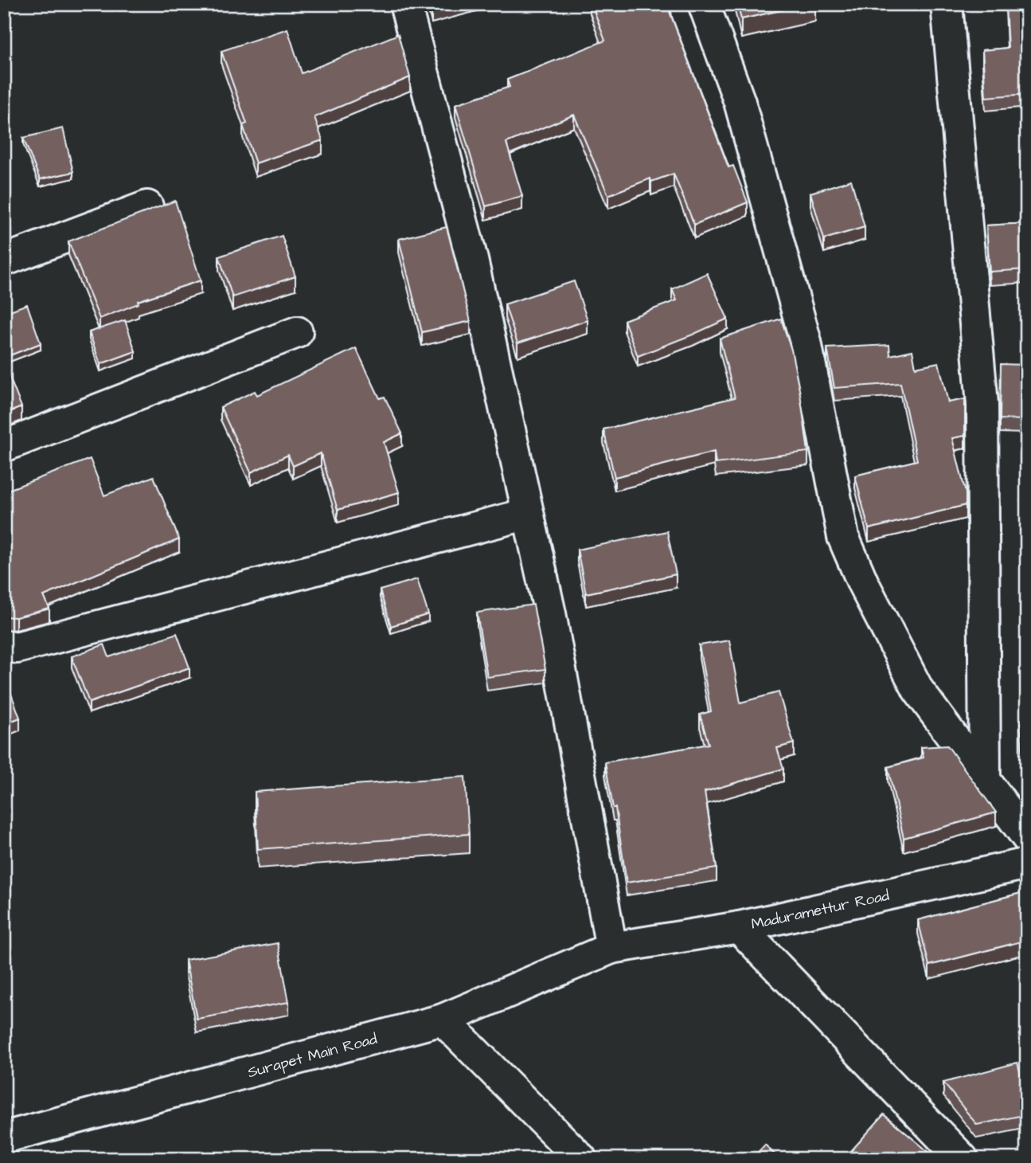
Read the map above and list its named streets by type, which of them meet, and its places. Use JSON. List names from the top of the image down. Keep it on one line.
{"streets":{"street":["Maduramettur Road","Surapet Main Road"]},"crossings":[["Maduramettur Road","Surapet Main Road"]]}
